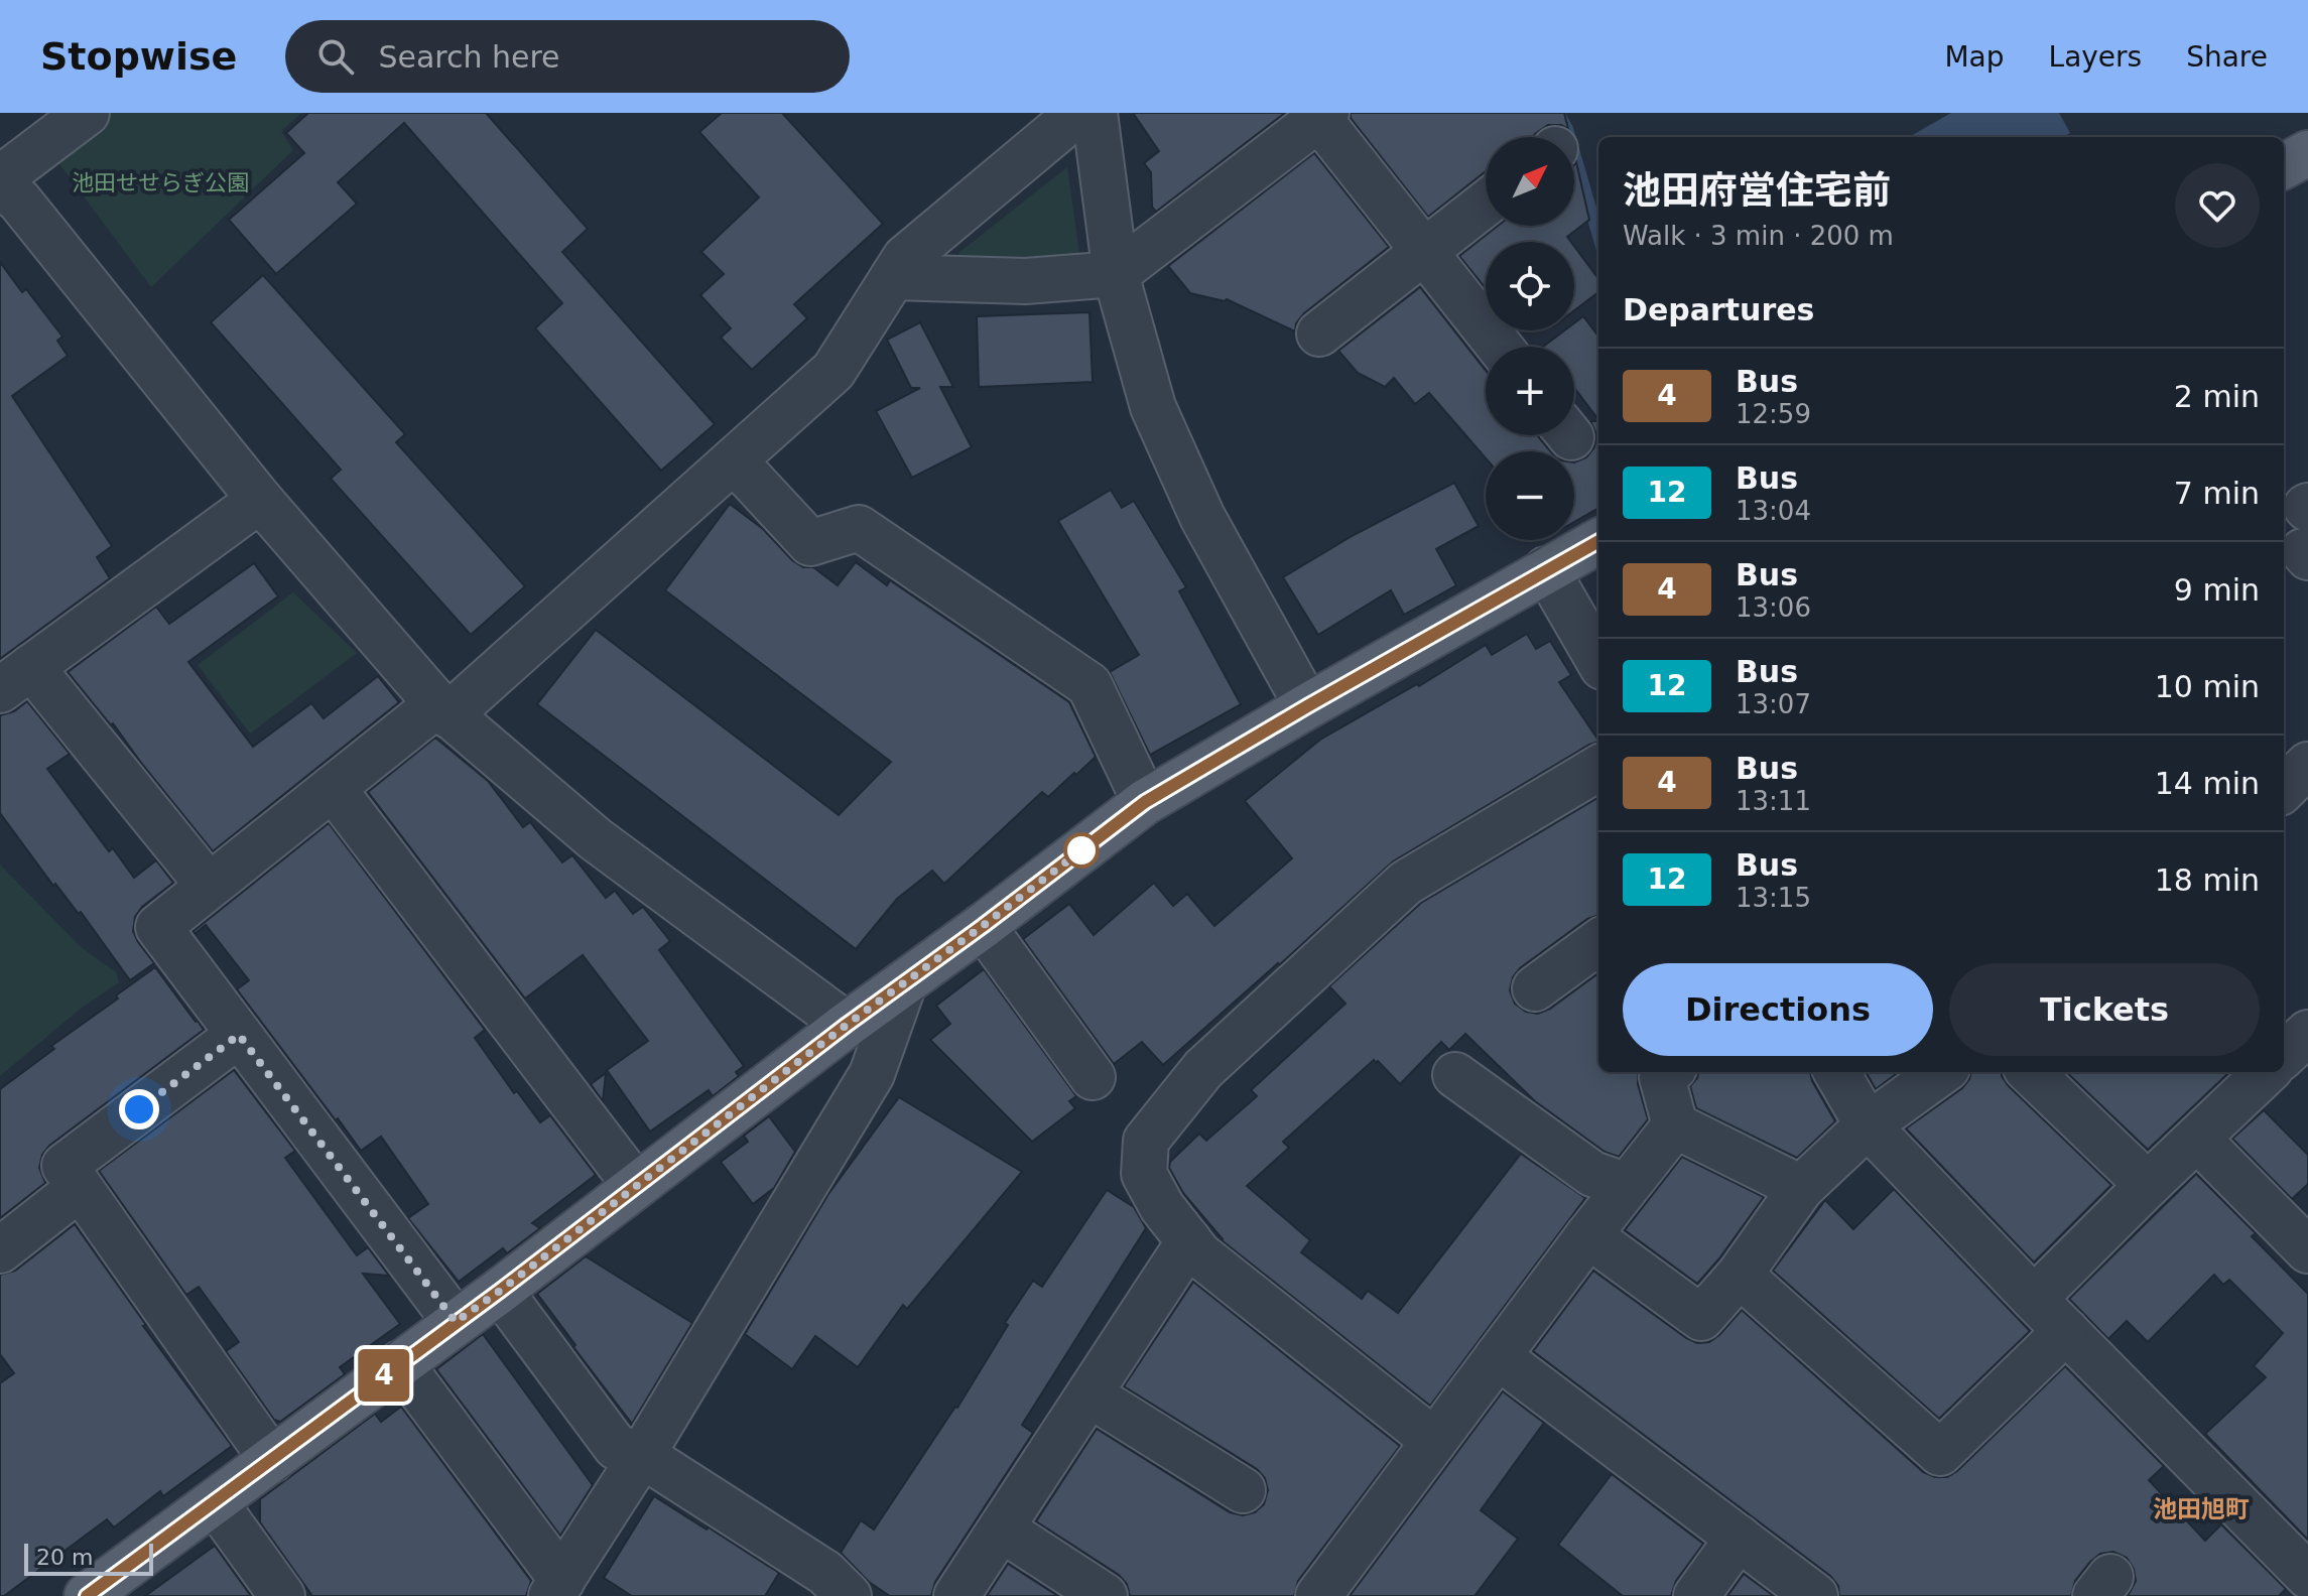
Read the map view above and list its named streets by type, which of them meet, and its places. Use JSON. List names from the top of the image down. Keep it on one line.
{"districts":["池田旭町"],"parks":["池田せせらぎ公園"],"lines":["bus line 4"],"scale_bar":"20 m","north":"top right","page":{"header":"Stopwise","search":"Search here","nav":["Map","Layers","Share"],"on_map":"4","map_buttons":["+","−"],"heading":[["池田府営住宅前","Walk · 3 min · 200 m"],"Departures"],"list":[{"mark":"4","name":"Bus","note":"12:59","value":"2 min"},{"mark":"12","name":"Bus","note":"13:04","value":"7 min"},{"mark":"4","name":"Bus","note":"13:06","value":"9 min"},{"mark":"12","name":"Bus","note":"13:07","value":"10 min"},{"mark":"4","name":"Bus","note":"13:11","value":"14 min"},{"mark":"12","name":"Bus","note":"13:15","value":"18 min"}],"buttons":["Directions","Tickets"],"scale":"20 m"}}
